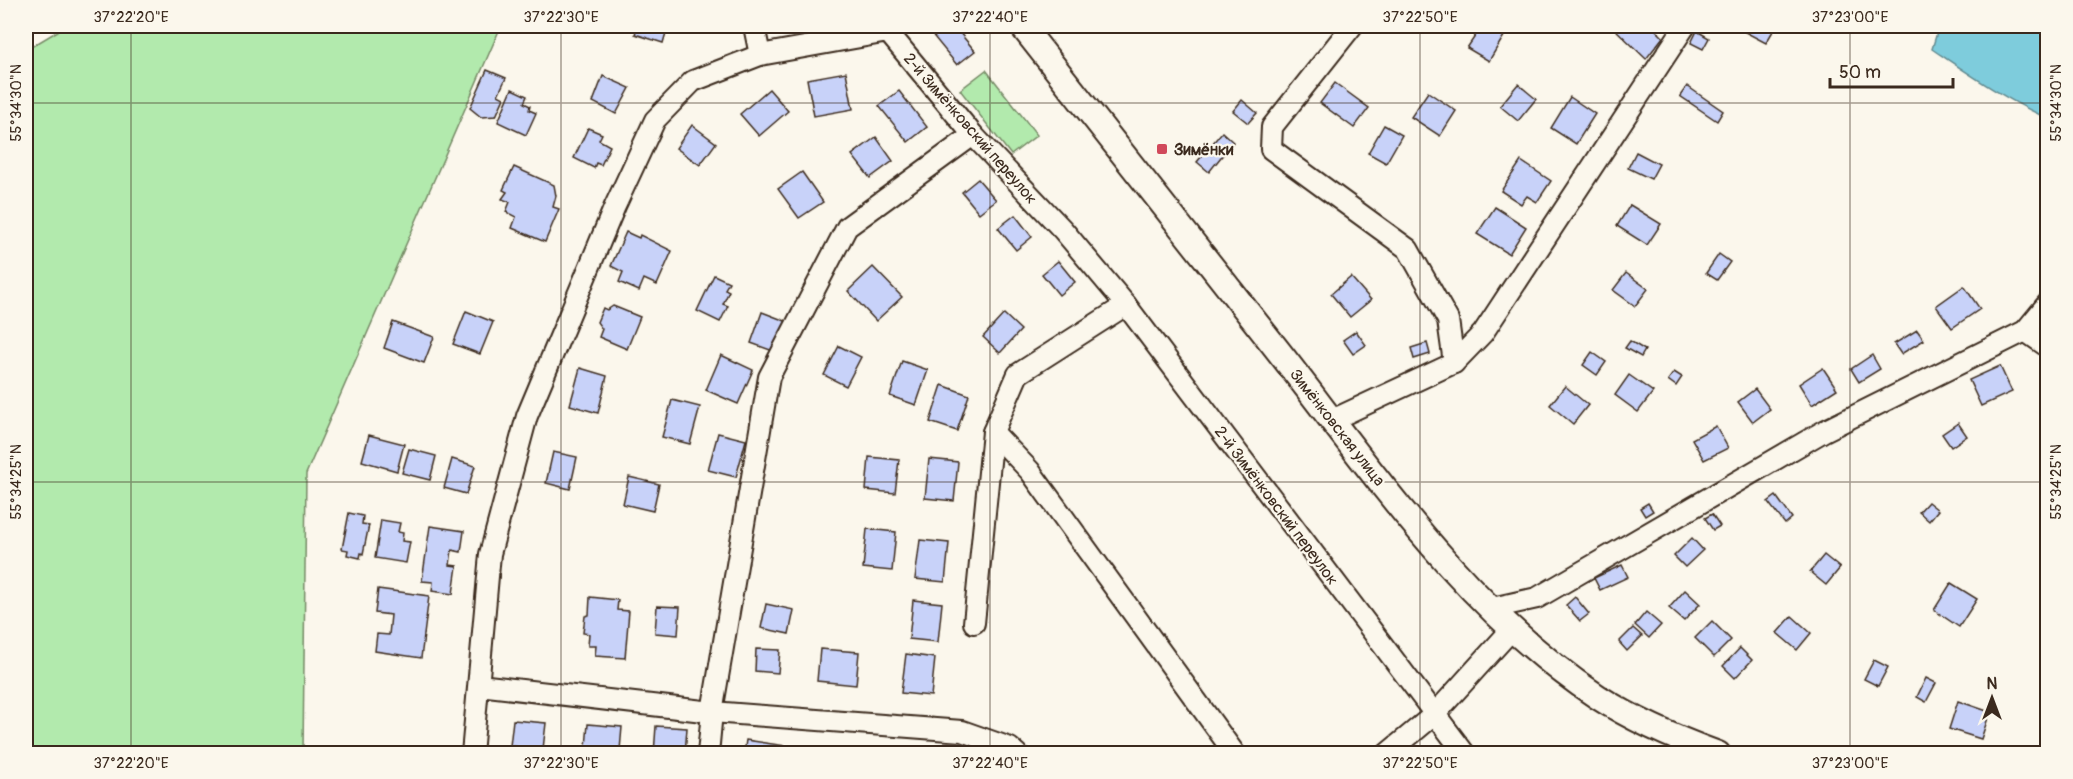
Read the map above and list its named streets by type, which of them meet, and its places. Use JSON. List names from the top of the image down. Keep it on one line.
{"streets":{"main road":["Зимёнковская улица"],"street":["2-й Зимёнковский переулок"]},"places":{"transit":["Зимёнки"]},"scale_bar":"50 m","north":"top","coordinates":["37°22'20\"E","37°22'30\"E","37°22'40\"E","37°22'50\"E","37°23'00\"E","55°34'30\"N","55°34'25\"N"]}
